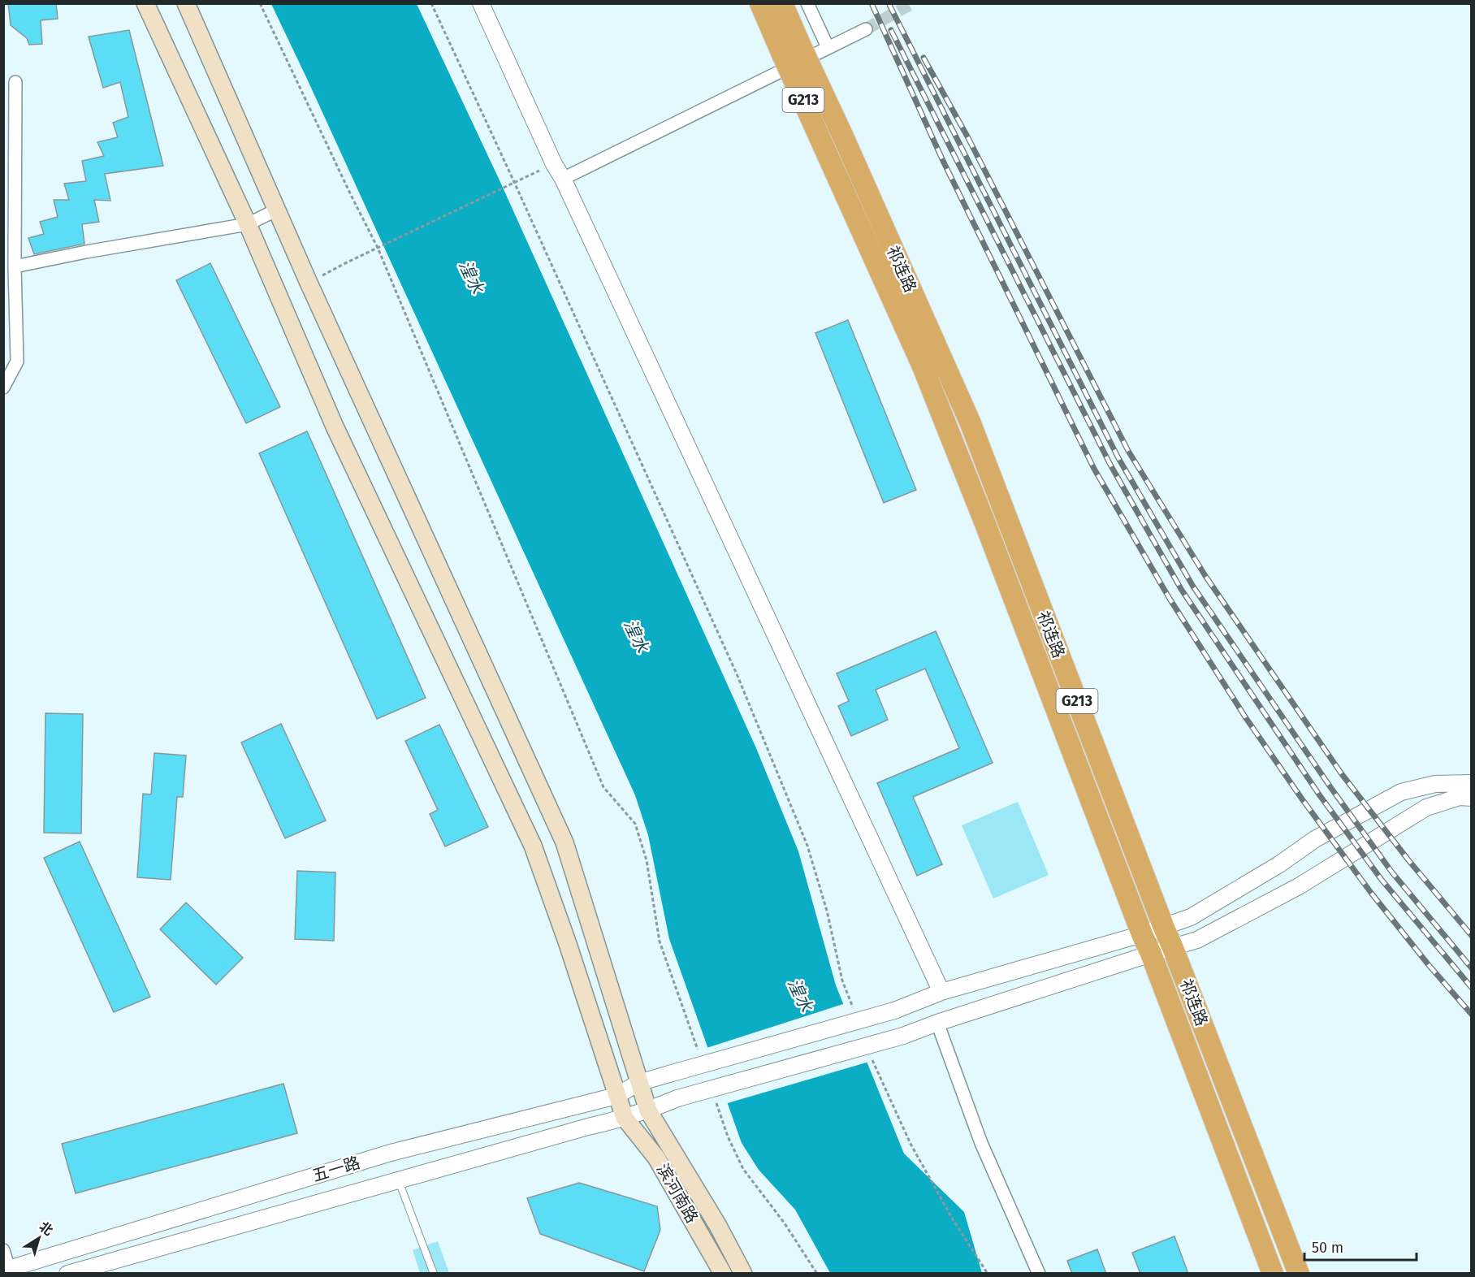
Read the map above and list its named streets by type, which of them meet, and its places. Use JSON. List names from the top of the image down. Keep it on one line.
{"streets":{"highway":["G213","祁连路"],"main road":["滨河南路"],"street":["五一路"]},"crossings":[["祁连路","五一路"],["五一路","滨河南路"]],"water":["湟水"],"scale_bar":"50 m","north":"top right"}
